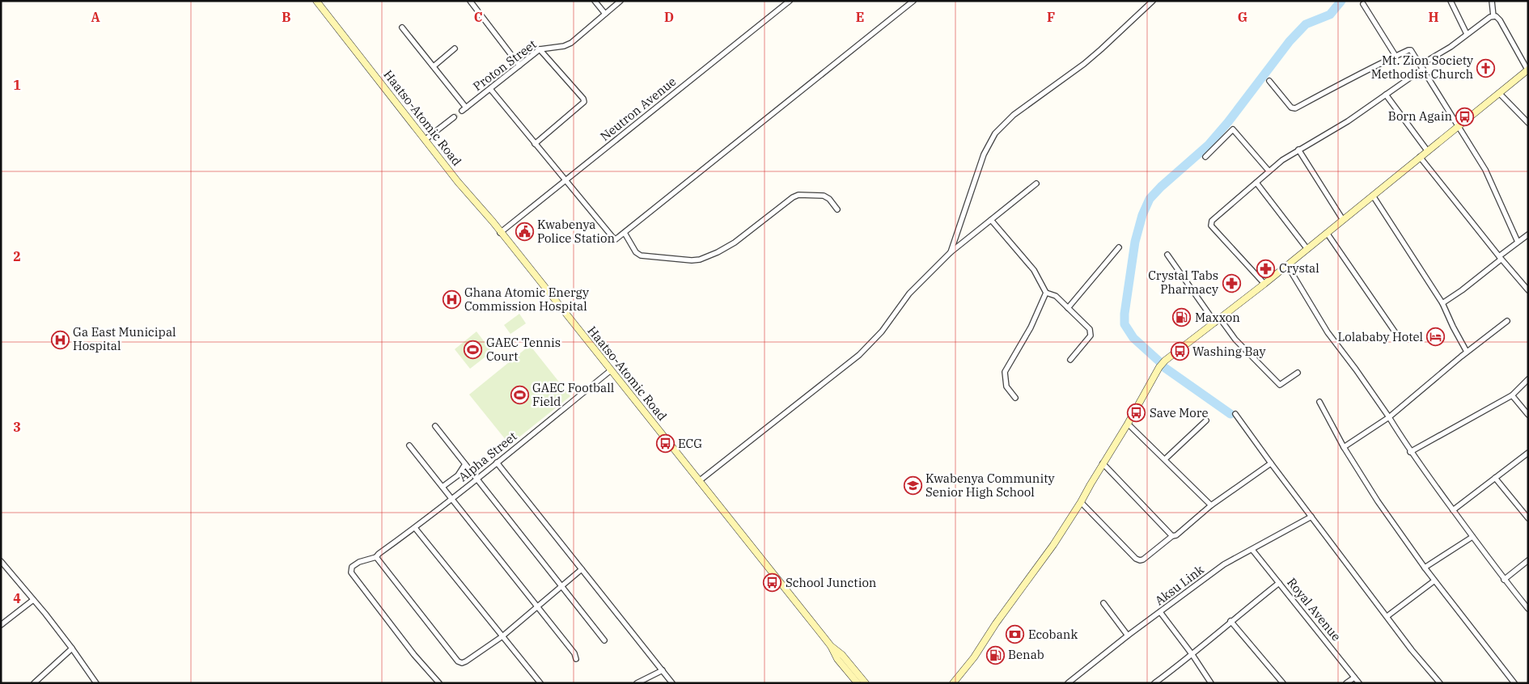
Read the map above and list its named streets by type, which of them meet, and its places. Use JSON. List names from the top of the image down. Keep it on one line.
{"streets":{"main road":["Haatso-Atomic Road"],"street":["Proton Street","Neutron Avenue","Alpha Street","Aksu Link","Royal Avenue"]},"crossings":[["Neutron Avenue","Haatso-Atomic Road"],["Haatso-Atomic Road","Alpha Street"],["Aksu Link","Royal Avenue"]],"places":{"church":["Mt. Zion Society Methodist Church"],"bus stop":["Born Again","Washing Bay","Save More","ECG","School Junction"],"public building":["Kwabenya Police Station"],"pharmacy":["Crystal","Crystal Tabs Pharmacy"],"hospital":["Ghana Atomic Energy Commission Hospital","Ga East Municipal Hospital"],"fuel station":["Maxxon","Benab"],"hotel":["Lolababy Hotel"],"sports":["GAEC Tennis Court","GAEC Football Field"],"school or university":["Kwabenya Community Senior High School"],"bank":["Ecobank"]},"grid":{"columns":["A","B","C","D","E","F","G","H"],"rows":["1","2","3","4"]}}
